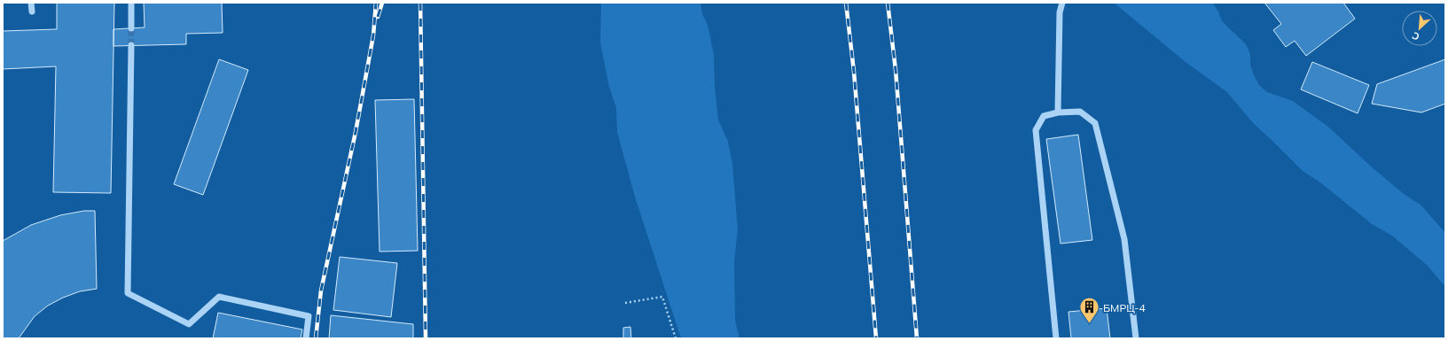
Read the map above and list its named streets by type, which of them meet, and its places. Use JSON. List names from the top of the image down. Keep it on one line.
{"places":{"building":["БМРЦ-4"]},"north":"bottom left"}
